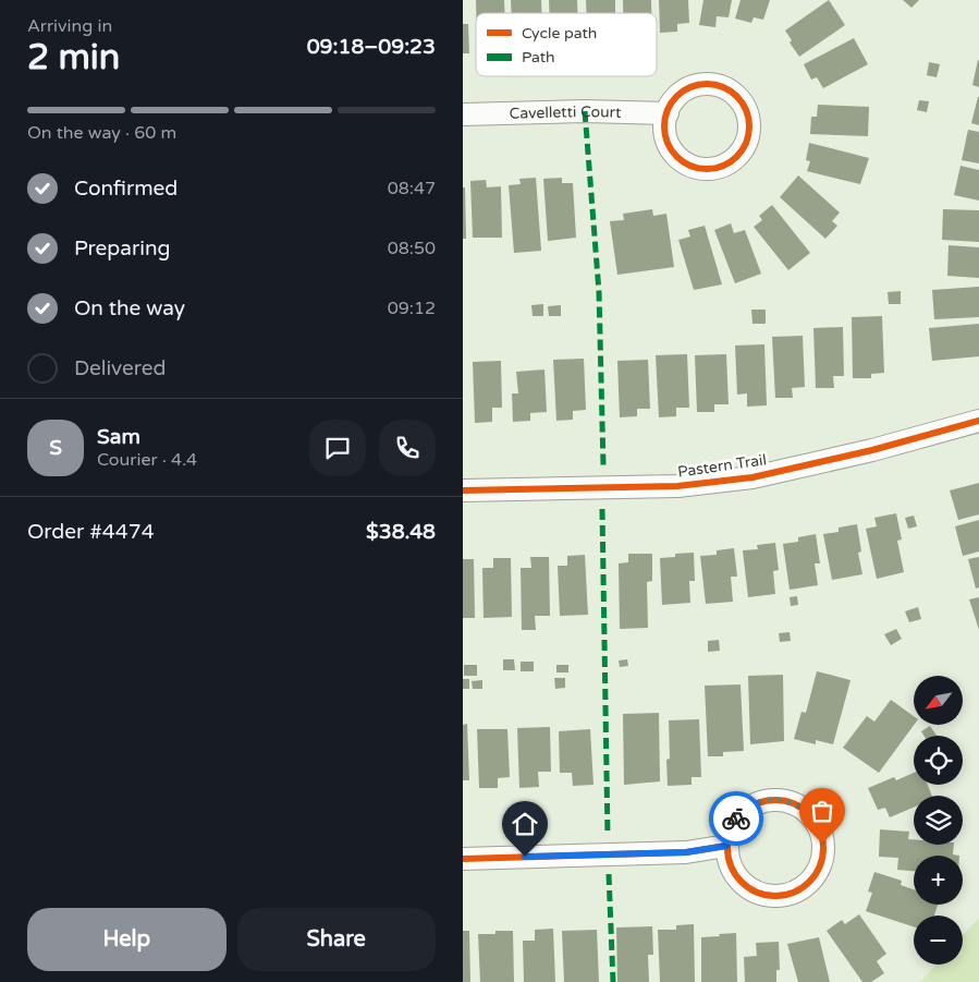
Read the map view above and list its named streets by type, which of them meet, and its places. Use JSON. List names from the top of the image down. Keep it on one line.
{"streets":{"street":["Cavelletti Court","Pastern Trail"]},"legend":["Cycle path","Path"],"north":"bottom left","page":{"heading":["2 min","Arriving in","09:18–09:23"],"panel":["Sam","Courier · 4.4","Order #4474","$38.48"],"bar":"On the way · 60 m","list":[["Confirmed","08:47"],["Preparing","08:50"],["On the way","09:12"],"Delivered"],"round":"S","map_buttons":["+","−"],"buttons":["Help","Share"]}}
